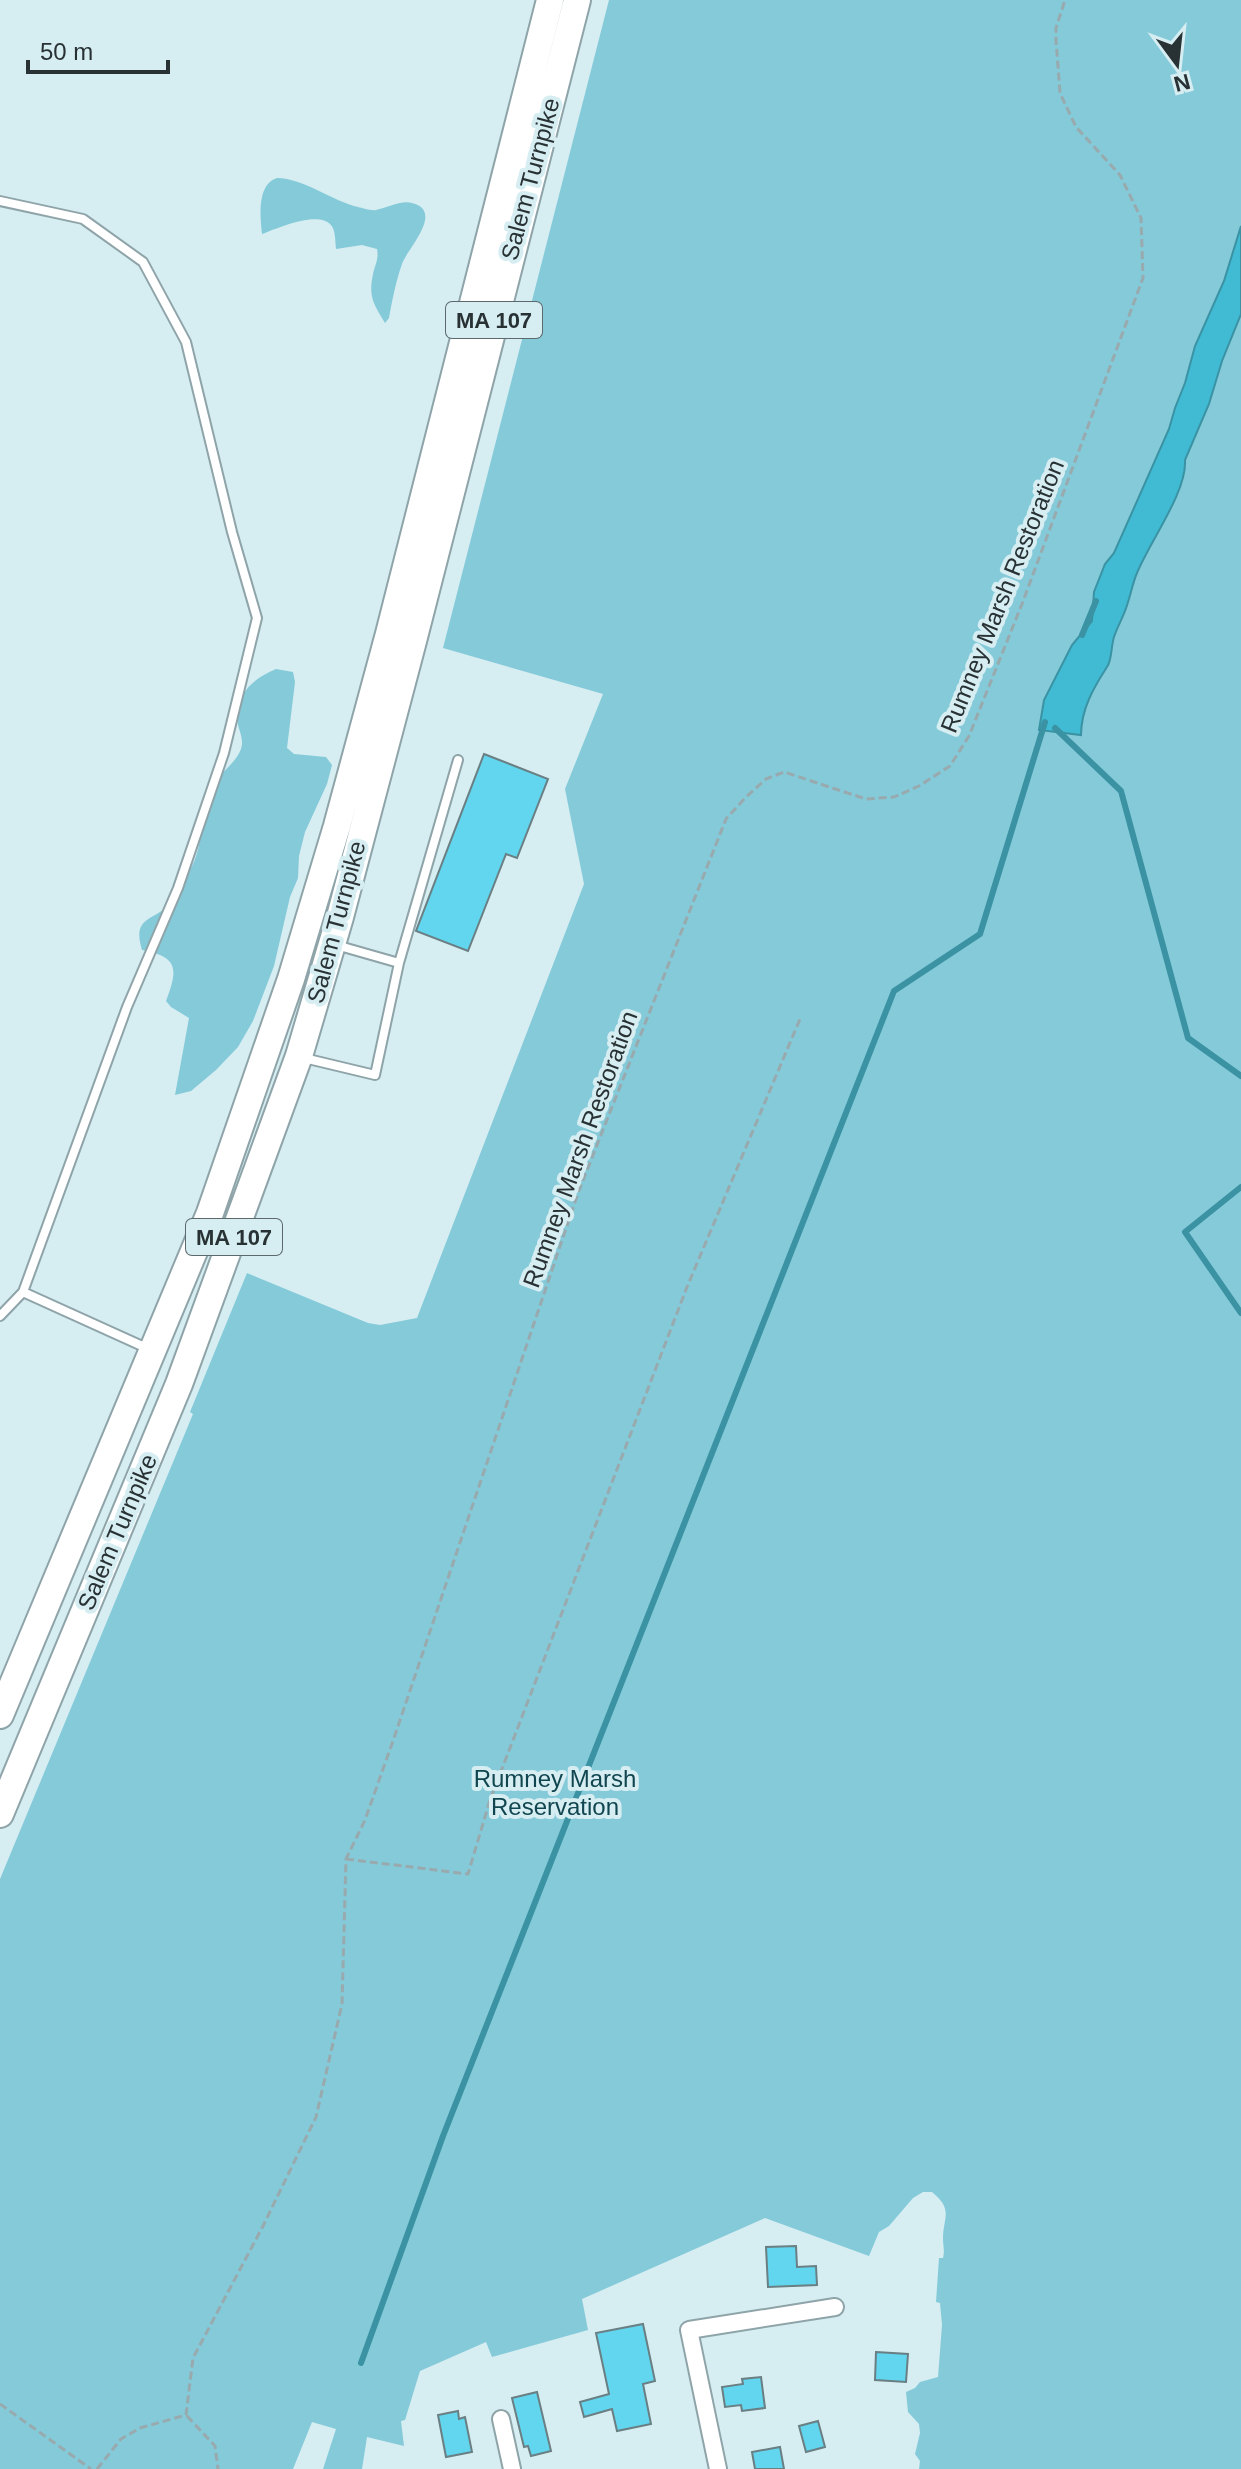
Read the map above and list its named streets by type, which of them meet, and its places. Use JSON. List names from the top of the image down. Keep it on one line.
{"streets":{"main road":["Salem Turnpike","MA 107"],"path":["Rumney Marsh Restoration"]},"parks":["Rumney Marsh Reservation"],"scale_bar":"50 m","north":"bottom"}
